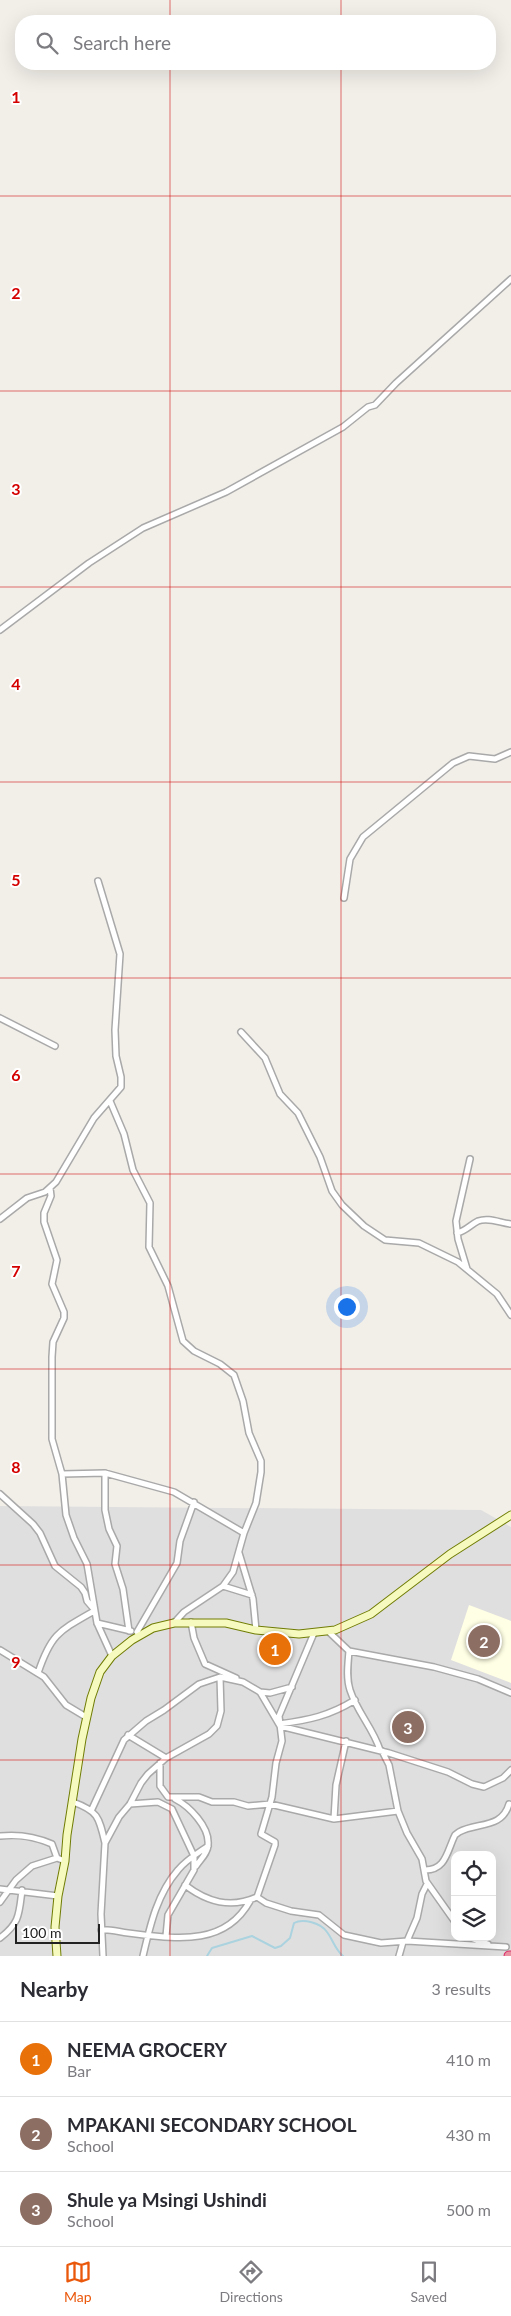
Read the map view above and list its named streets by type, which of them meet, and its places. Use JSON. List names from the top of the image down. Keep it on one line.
{"scale_bar":"100 m","page":{"search":"Search here","pins":["2","1","3"],"scale":"100 m","heading":["Nearby","3 results"],"list":[{"mark":"1","name":"NEEMA GROCERY","note":"Bar","value":"410 m"},{"mark":"2","name":"MPAKANI SECONDARY SCHOOL","note":"School","value":"430 m"},{"mark":"3","name":"Shule ya Msingi Ushindi","note":"School","value":"500 m"}],"nav":["Map","Directions","Saved"]},"grid":{"rows":["1","2","3","4","5","6","7","8","9"]}}
